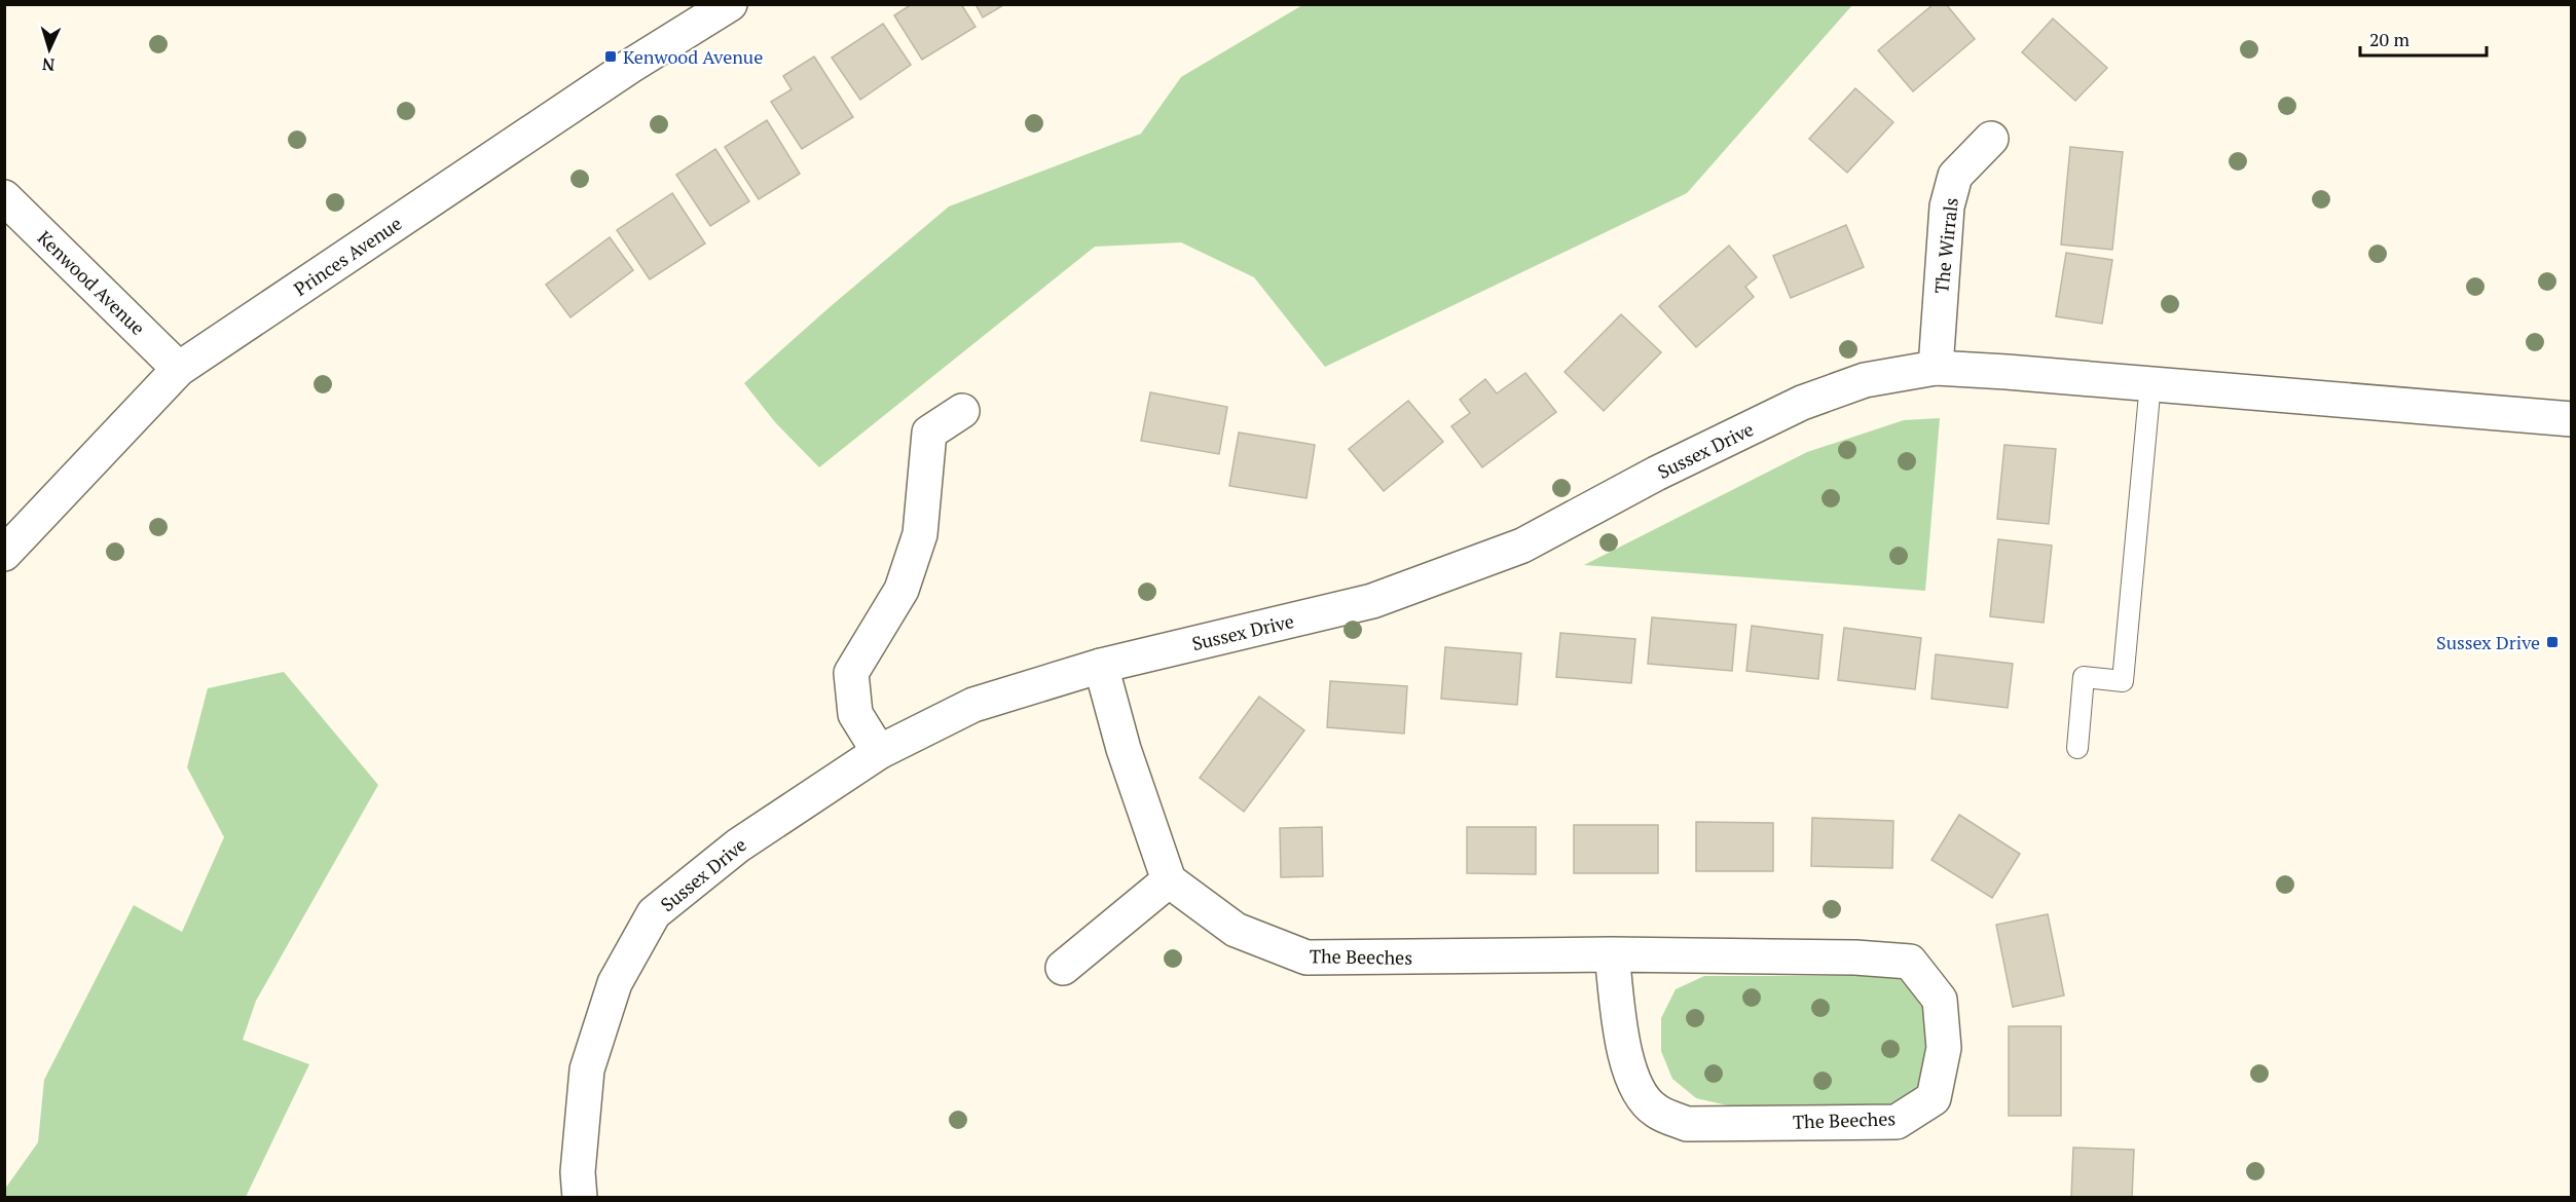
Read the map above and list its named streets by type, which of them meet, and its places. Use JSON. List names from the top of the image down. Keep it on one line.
{"streets":{"street":["The Wirrals","Princes Avenue","Kenwood Avenue","Sussex Drive","The Beeches"]},"crossings":[["The Wirrals","Sussex Drive"],["Princes Avenue","Kenwood Avenue"]],"places":{"transit":["Kenwood Avenue","Sussex Drive"]},"scale_bar":"20 m","north":"bottom"}
